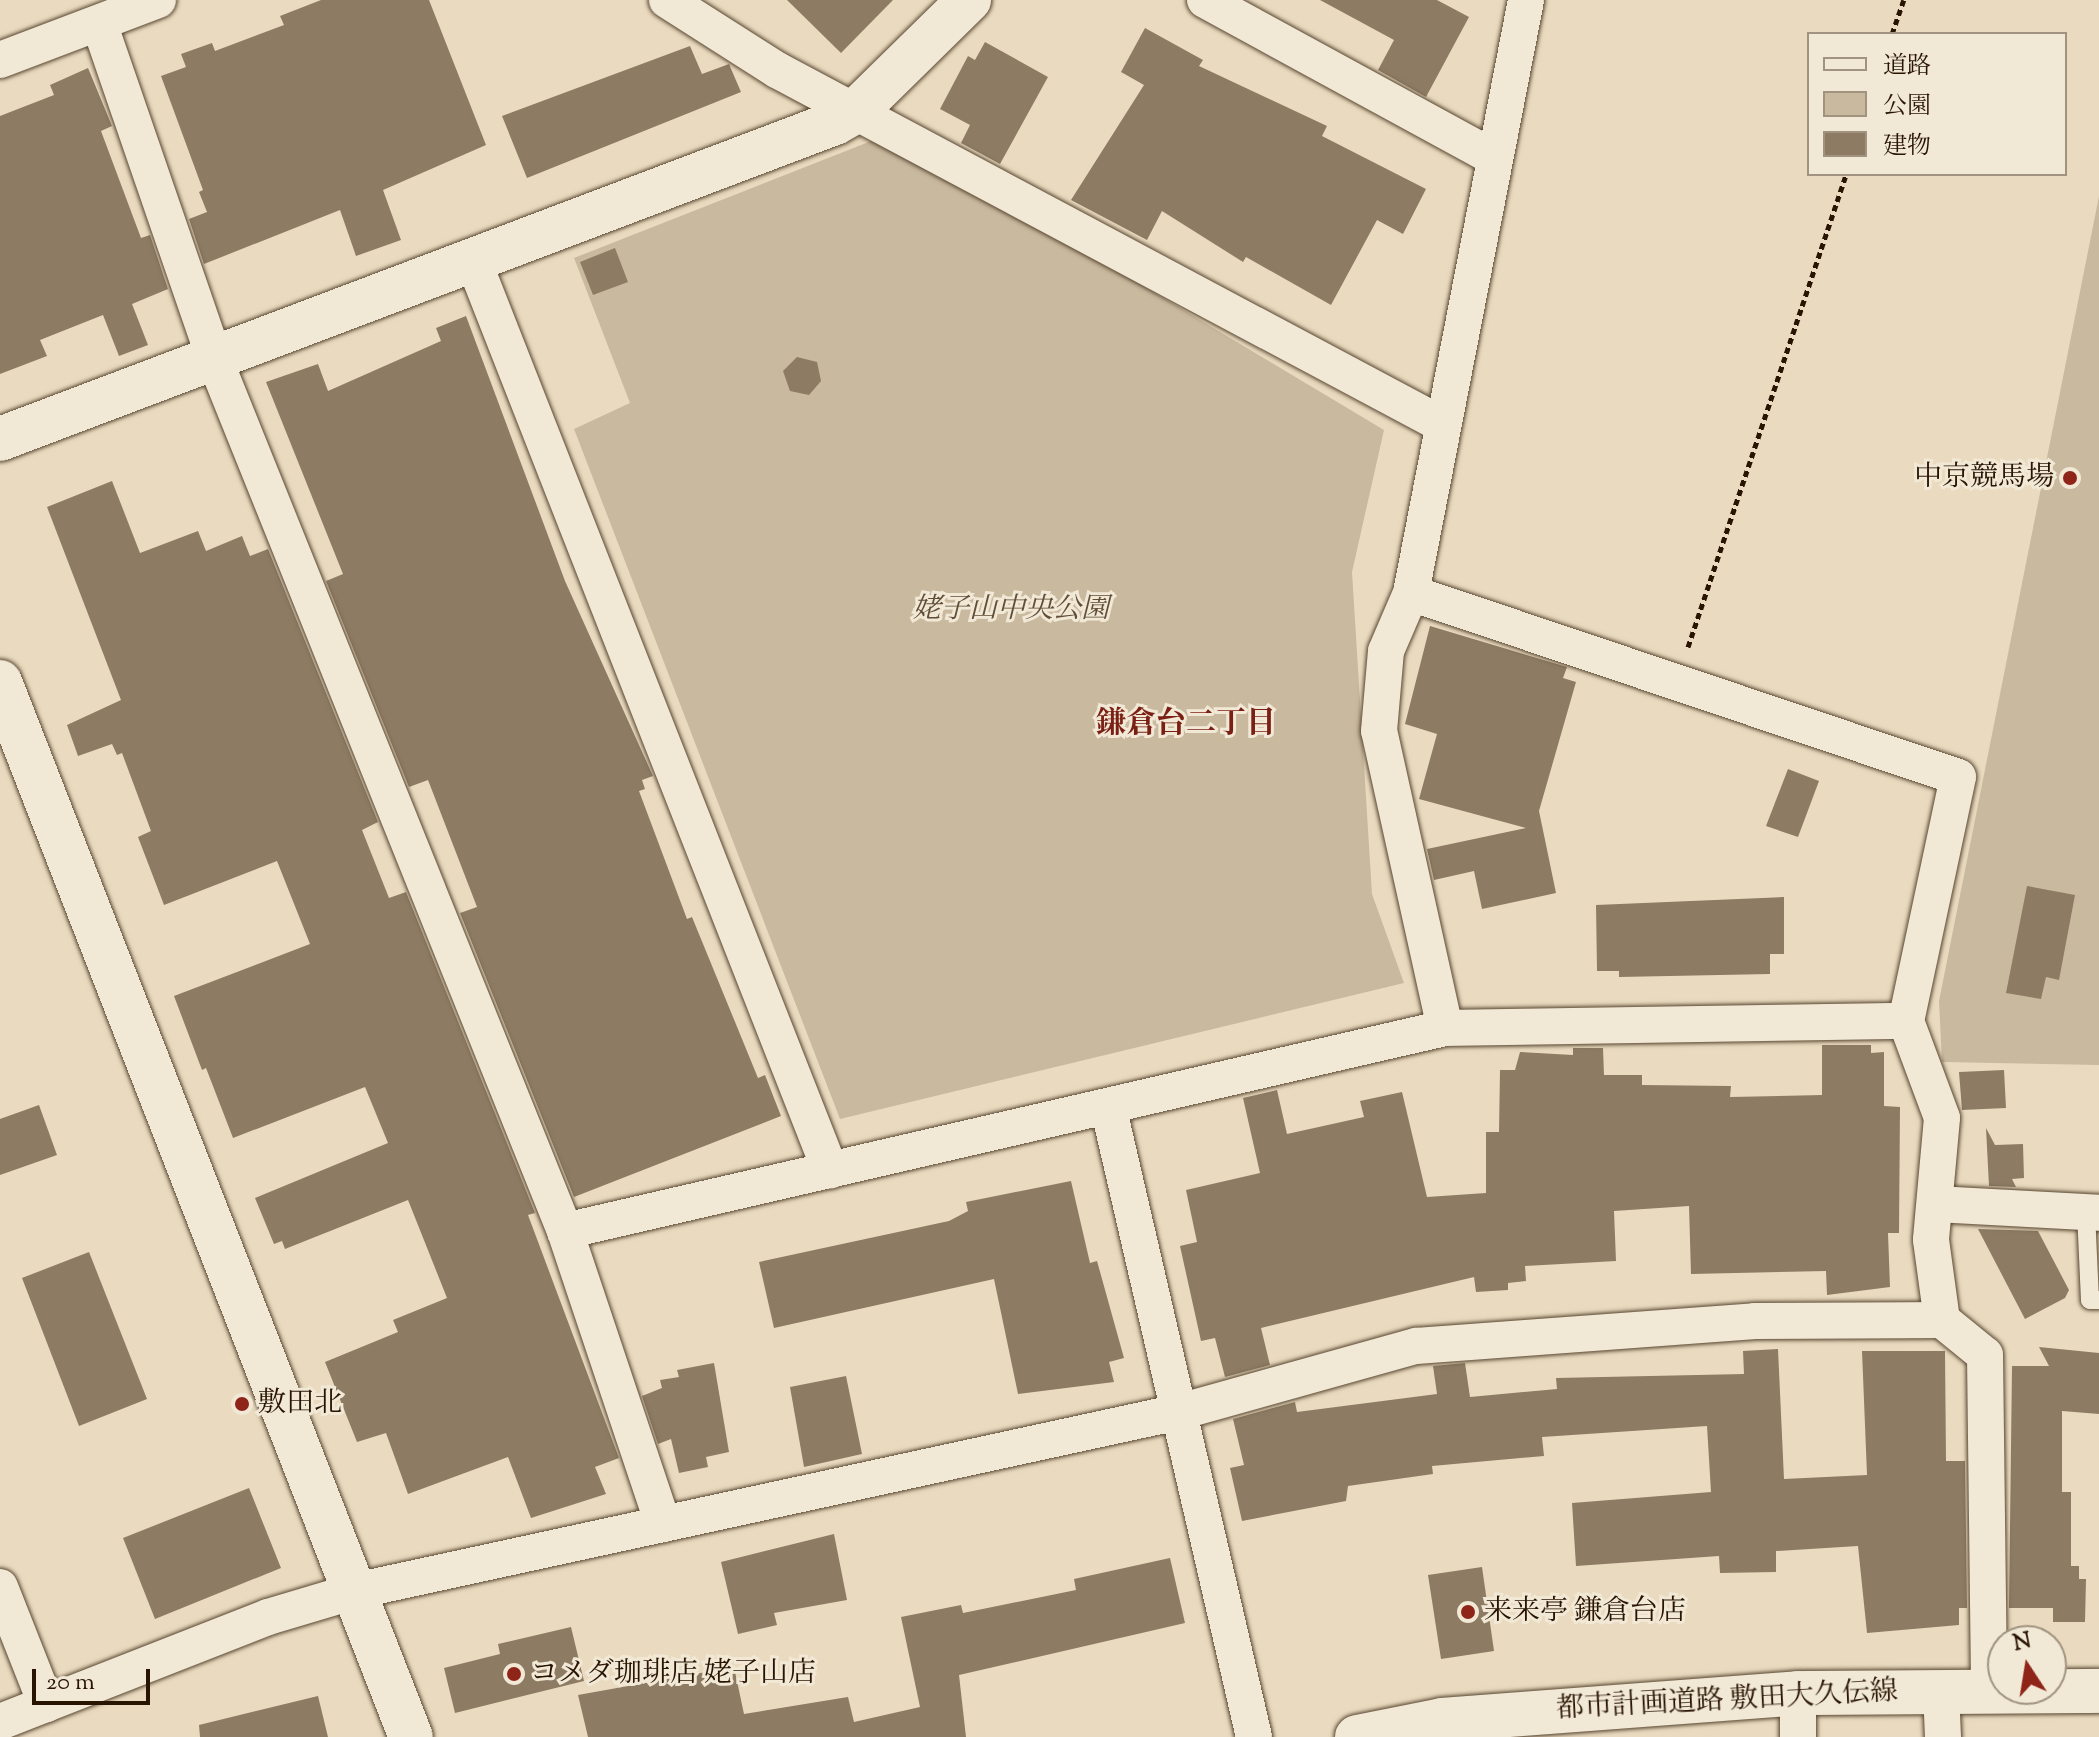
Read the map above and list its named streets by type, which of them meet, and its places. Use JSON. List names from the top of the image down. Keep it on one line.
{"streets":{"street":["都市計画道路 敷田大久伝線"]},"districts":["鎌倉台二丁目"],"parks":["姥子山中央公園"],"places":["中京競馬場","敷田北","来来亭 鎌倉台店","コメダ珈琲店 姥子山店"],"legend":["道路","公園","建物"],"scale_bar":"20 m","north":"top"}
